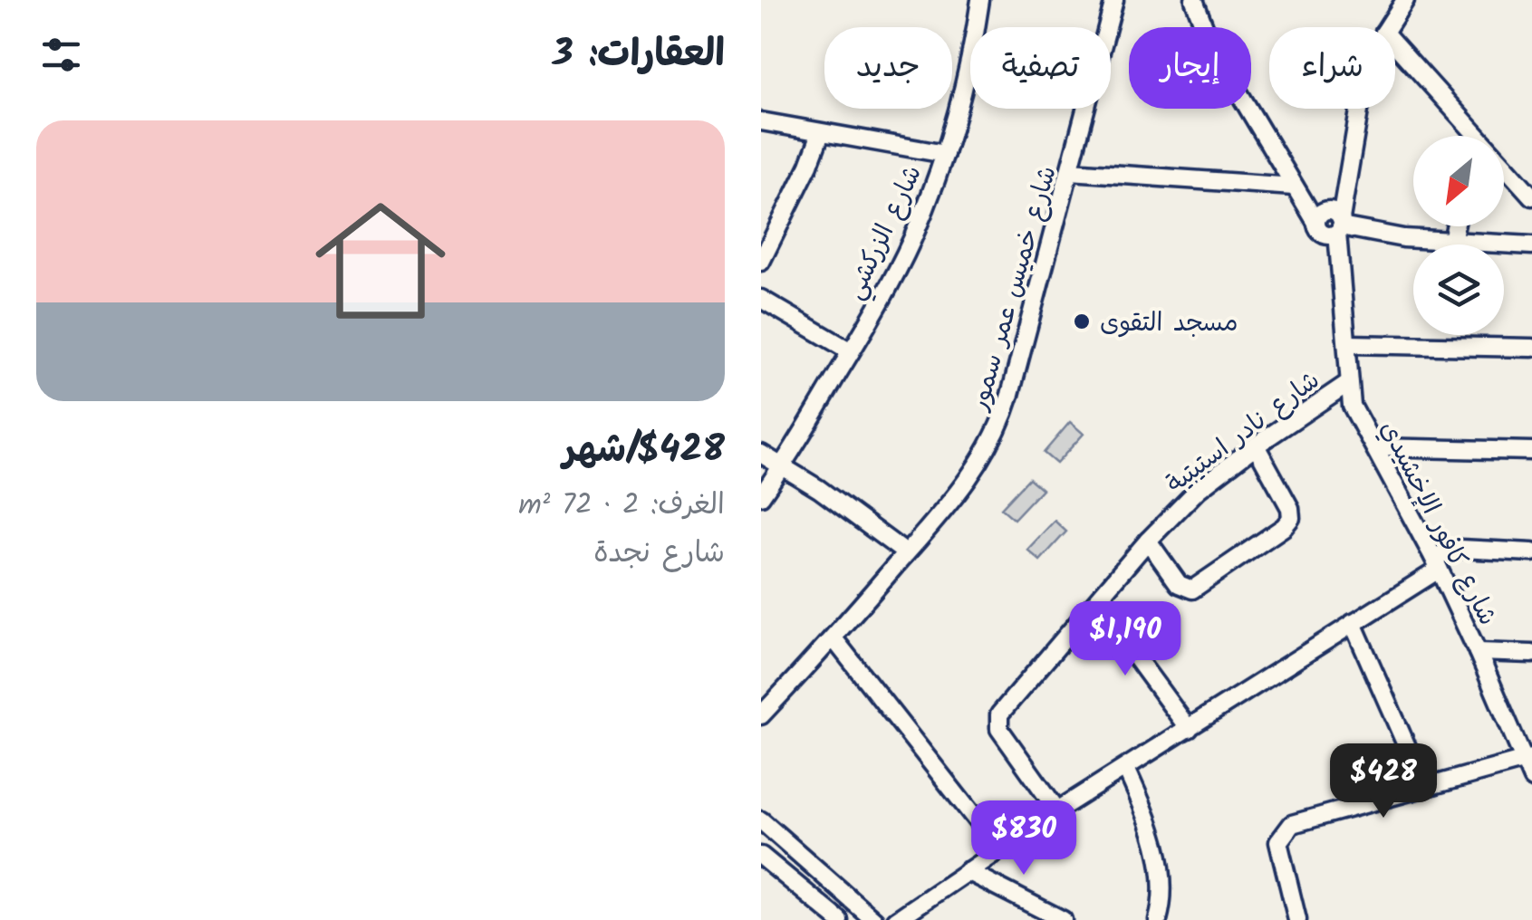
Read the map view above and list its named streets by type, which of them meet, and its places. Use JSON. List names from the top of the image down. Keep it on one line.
{"streets":{"street":["شارع الزركشي","شارع خميس عمر سمور","شارع نادر استيتية","شارع كافور الإخشيدي"]},"crossings":[["شارع نادر استيتية","شارع كافور الإخشيدي"]],"places":["مسجد التقوى"],"north":"bottom left","page":{"heading":"العقارات: 3","chip":["شراء","إيجار","تصفية","جديد"],"list":[{"name":"$428/شهر","note":"الغرف: 2 · 72 m² · شارع نجدة"}],"price":["$1,190","$428","$830"]}}
